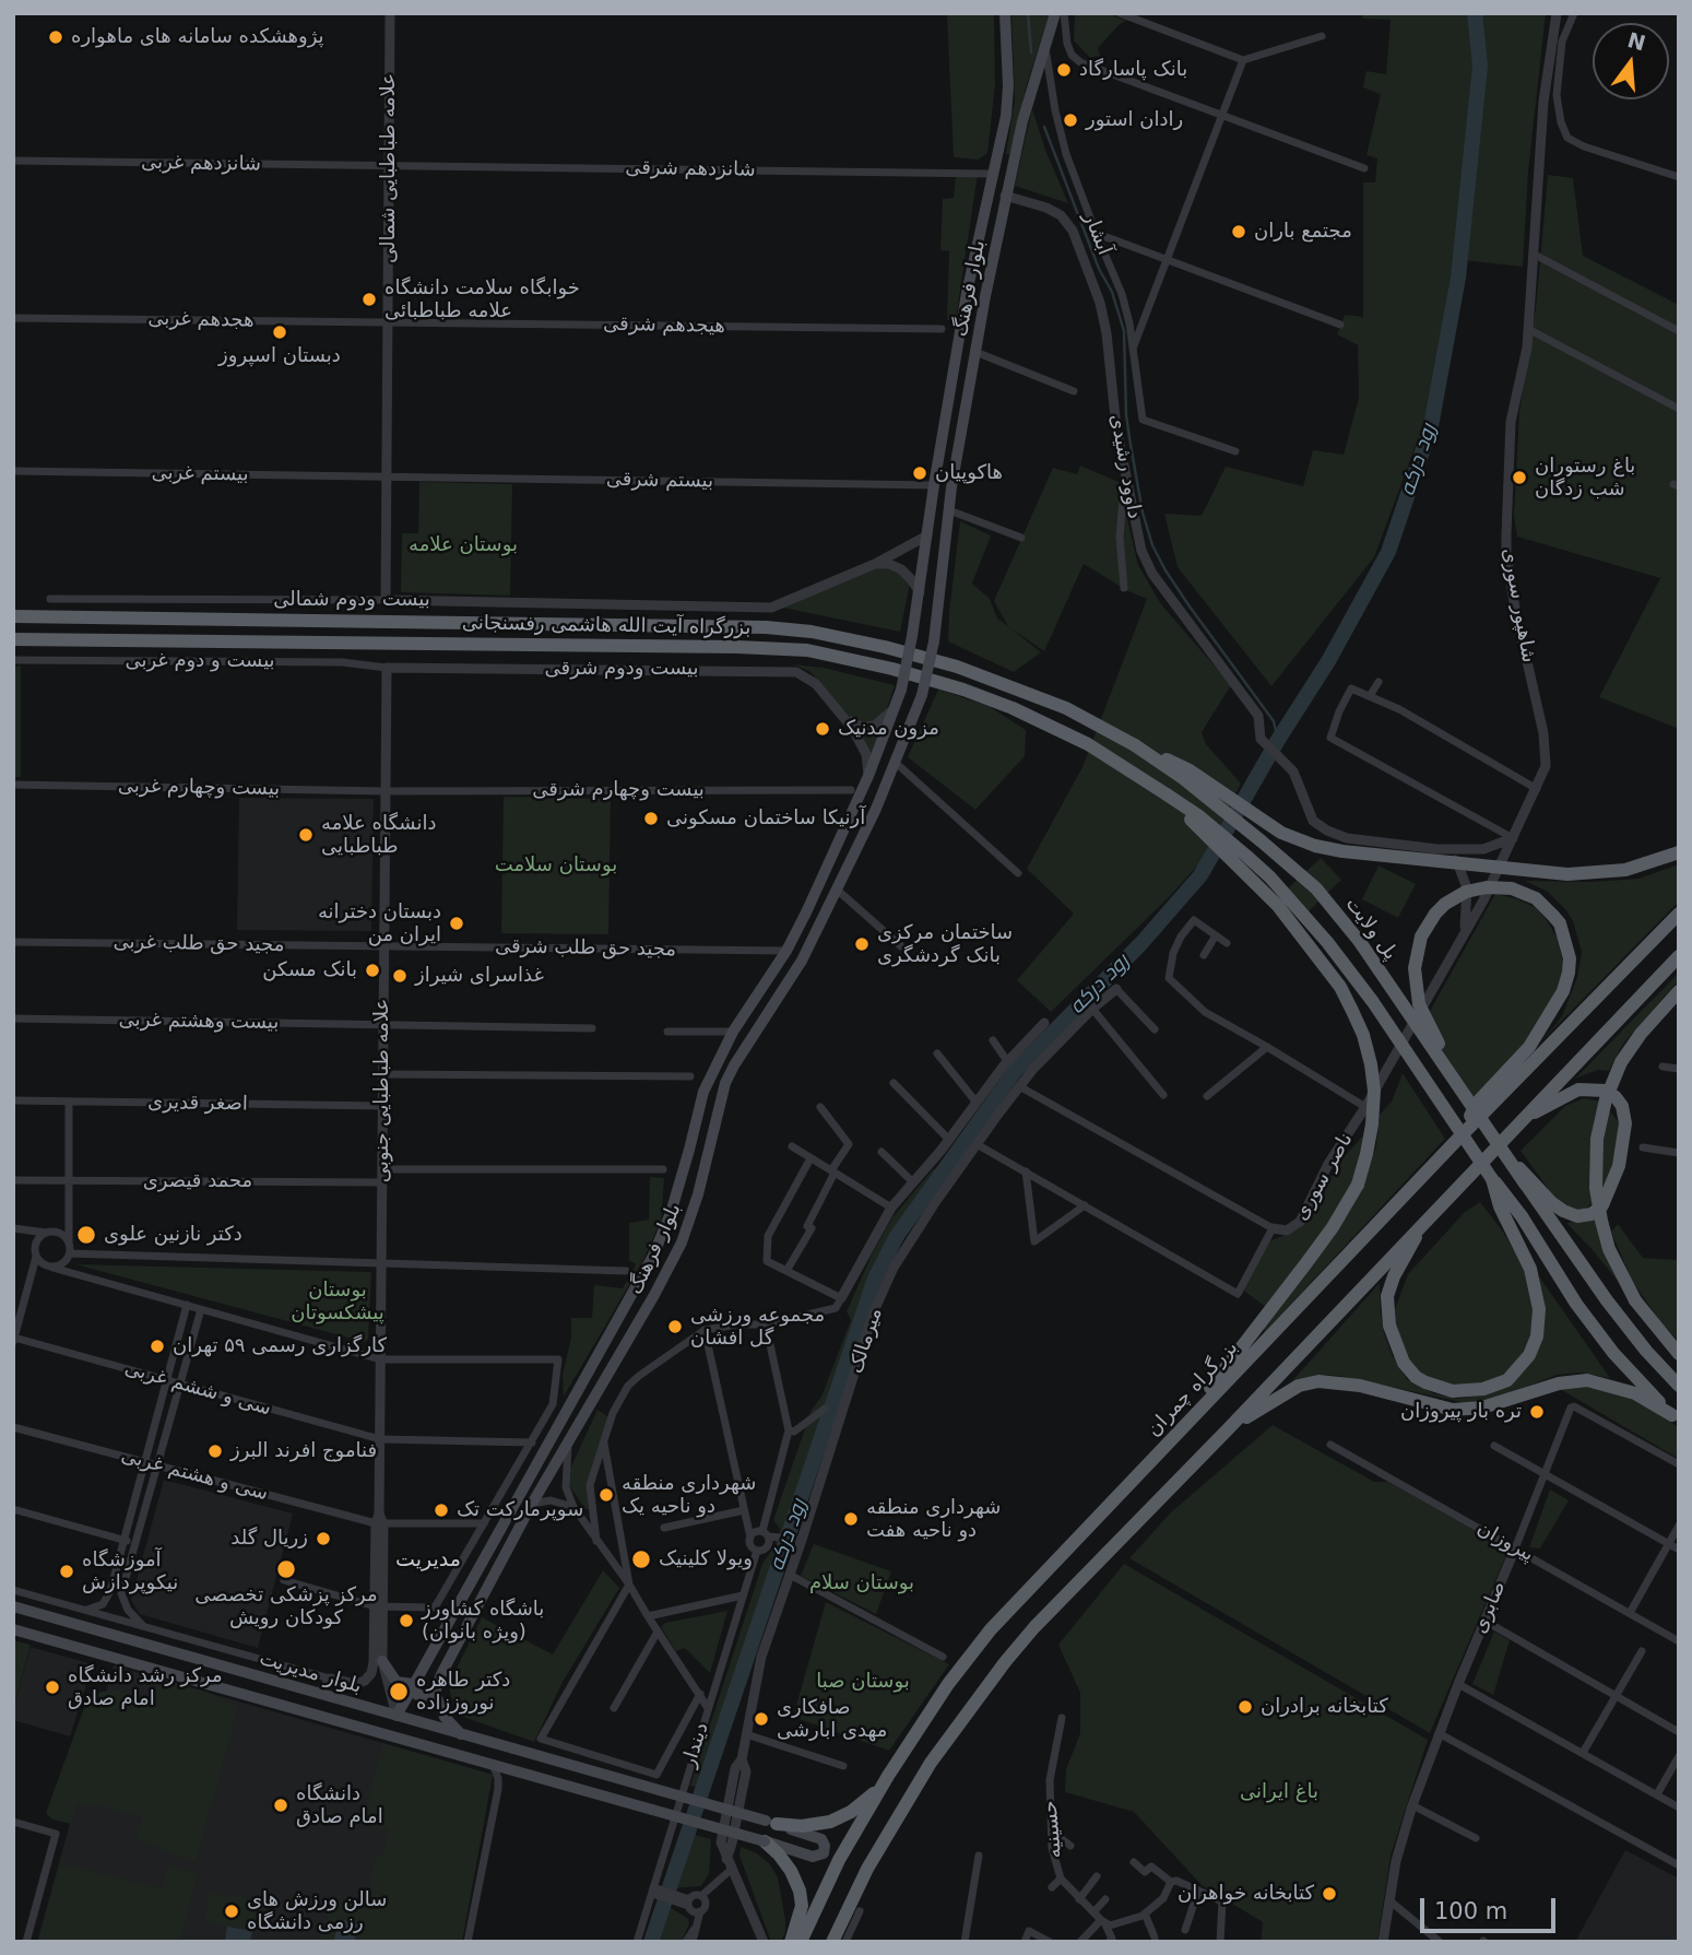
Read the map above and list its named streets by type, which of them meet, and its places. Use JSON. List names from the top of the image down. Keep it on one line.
{"streets":{"highway":["بزرگراه آیت الله هاشمی رفسنجانی","پل ولایت","بزرگراه چمران"],"main road":["بلوار فرهنگ","بلوار مدیریت"],"street":["شانزدهم غربی","علامه طباطبایی شمالی","شانزدهم شرقی","آبشار","هجدهم غربی","هیجدهم شرقی","داوود رشیدی","بیستم غربی","بیستم شرقی","بیست ودوم شمالی","شاهپور سوری","بیست و دوم غربی","بیست ودوم شرقی","بیست وچهارم غربی","بیست وچهارم شرقی","مجید حق طلب غربی","مجید حق طلب شرقی","بیست وهشتم غربی","علامه طباطبایی جنوبی","اصغر قدیری","ناصر سوری","محمد قیصری","میرمالک","سی و ششم غربی","سی و هشتم غربی","پیروزان","صابری","دیندار","حسینیه"]},"crossings":[["شانزدهم غربی","علامه طباطبایی شمالی"],["شانزدهم غربی","شانزدهم شرقی"],["علامه طباطبایی شمالی","شانزدهم شرقی"],["علامه طباطبایی شمالی","هجدهم غربی"],["علامه طباطبایی شمالی","هیجدهم شرقی"],["علامه طباطبایی شمالی","بیستم غربی"],["علامه طباطبایی شمالی","بیستم شرقی"],["علامه طباطبایی شمالی","بیست ودوم شمالی"],["شانزدهم شرقی","بلوار فرهنگ"],["آبشار","بلوار فرهنگ"],["بلوار فرهنگ","داوود رشیدی"],["بلوار فرهنگ","بیستم شرقی"],["بلوار فرهنگ","بیست ودوم شمالی"],["بلوار فرهنگ","بیست ودوم شرقی"],["بلوار فرهنگ","مجید حق طلب شرقی"],["بلوار فرهنگ","علامه طباطبایی جنوبی"],["بلوار فرهنگ","بلوار مدیریت"],["هجدهم غربی","هیجدهم شرقی"],["بیستم غربی","بیستم شرقی"],["شاهپور سوری","ناصر سوری"],["بزرگراه آیت الله هاشمی رفسنجانی","پل ولایت"],["بیست و دوم غربی","بیست ودوم شرقی"],["بیست و دوم غربی","علامه طباطبایی جنوبی"],["بیست ودوم شرقی","علامه طباطبایی جنوبی"],["بیست وچهارم غربی","بیست وچهارم شرقی"],["بیست وچهارم غربی","علامه طباطبایی جنوبی"],["بیست وچهارم شرقی","علامه طباطبایی جنوبی"],["مجید حق طلب غربی","مجید حق طلب شرقی"],["مجید حق طلب غربی","علامه طباطبایی جنوبی"],["مجید حق طلب شرقی","علامه طباطبایی جنوبی"],["بیست وهشتم غربی","علامه طباطبایی جنوبی"],["علامه طباطبایی جنوبی","اصغر قدیری"],["علامه طباطبایی جنوبی","محمد قیصری"],["علامه طباطبایی جنوبی","سی و ششم غربی"],["علامه طباطبایی جنوبی","سی و هشتم غربی"],["علامه طباطبایی جنوبی","بلوار مدیریت"],["پیروزان","صابری"]],"districts":["مدیریت"],"water":["رود درکه"],"parks":["بوستان علامه","بوستان سلامت","بوستان پیشکسوتان","بوستان سلام","بوستان صبا","باغ ایرانی"],"places":["پژوهشکده سامانه های ماهواره","بانک پاسارگاد","رادان استور","مجتمع باران","خوابگاه سلامت دانشگاه علامه طباطبائی","دبستان اسپروز","هاکوپیان","باغ رستوران شب زدگان","مزون مدنیک","آرنیکا ساختمان مسکونی","دانشگاه علامه طباطبایی","دبستان دخترانه ایران من","ساختمان مرکزی بانک گردشگری","بانک مسکن","غذاسرای شیراز","دکتر نازنین علوی","مجموعه ورزشی گل افشان","کارگزاری رسمی ۵۹ تهران","تره بار پیروزان","فناموج افرند البرز","شهرداری منطقه دو ناحیه یک","سوپرمارکت تک","شهرداری منطقه دو ناحیه هفت","زریال گلد","ویولا کلینیک","مرکز پزشکی تخصصی کودکان رویش","آموزشگاه نیکوپردازش","باشگاه کشاورز (ویژه بانوان)","مرکز رشد دانشگاه امام صادق","دکتر طاهره نوروززاده","کتابخانه برادران","صافکاری مهدی ابارشی","دانشگاه امام صادق","کتابخانه خواهران","سالن ورزش های رزمی دانشگاه"],"scale_bar":"100 m","north":"top"}
